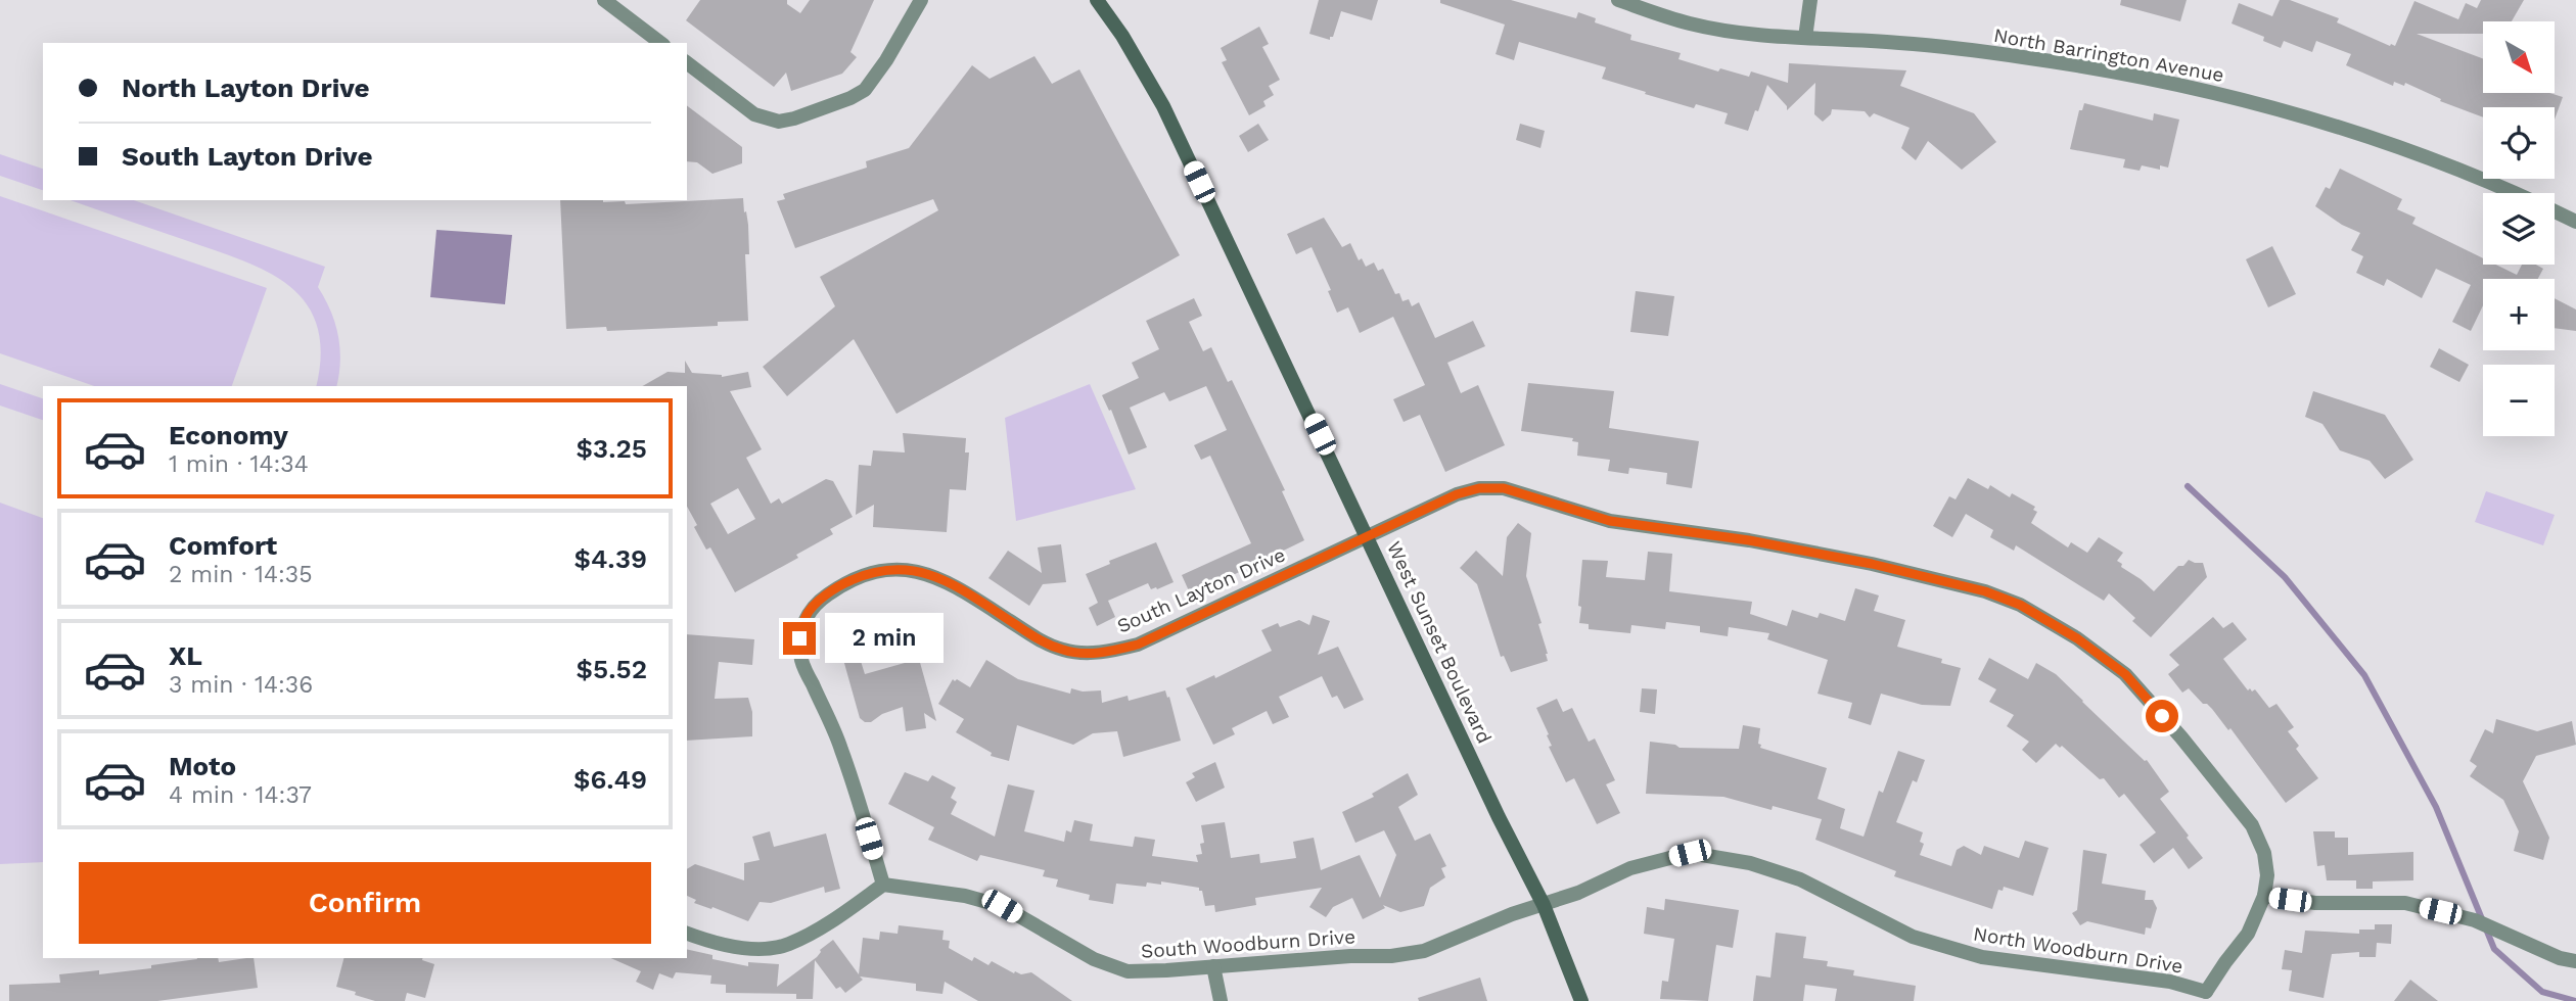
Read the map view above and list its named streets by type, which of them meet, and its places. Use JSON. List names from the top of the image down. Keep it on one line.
{"streets":{"main road":["West Sunset Boulevard"],"street":["North Barrington Avenue","South Layton Drive","South Woodburn Drive","North Woodburn Drive"]},"crossings":[["South Layton Drive","West Sunset Boulevard"],["South Layton Drive","South Woodburn Drive"],["West Sunset Boulevard","South Woodburn Drive"],["West Sunset Boulevard","North Woodburn Drive"],["South Woodburn Drive","North Woodburn Drive"]],"north":"bottom right","page":{"map_buttons":["+","−"],"banner":["North Layton Drive","South Layton Drive"],"list":[{"name":"Economy","note":"1 min · 14:34","value":"$3.25"},{"name":"Comfort","note":"2 min · 14:35","value":"$4.39"},{"name":"XL","note":"3 min · 14:36","value":"$5.52"},{"name":"Moto","note":"4 min · 14:37","value":"$6.49"}],"bubble":"2 min","buttons":"Confirm"}}
